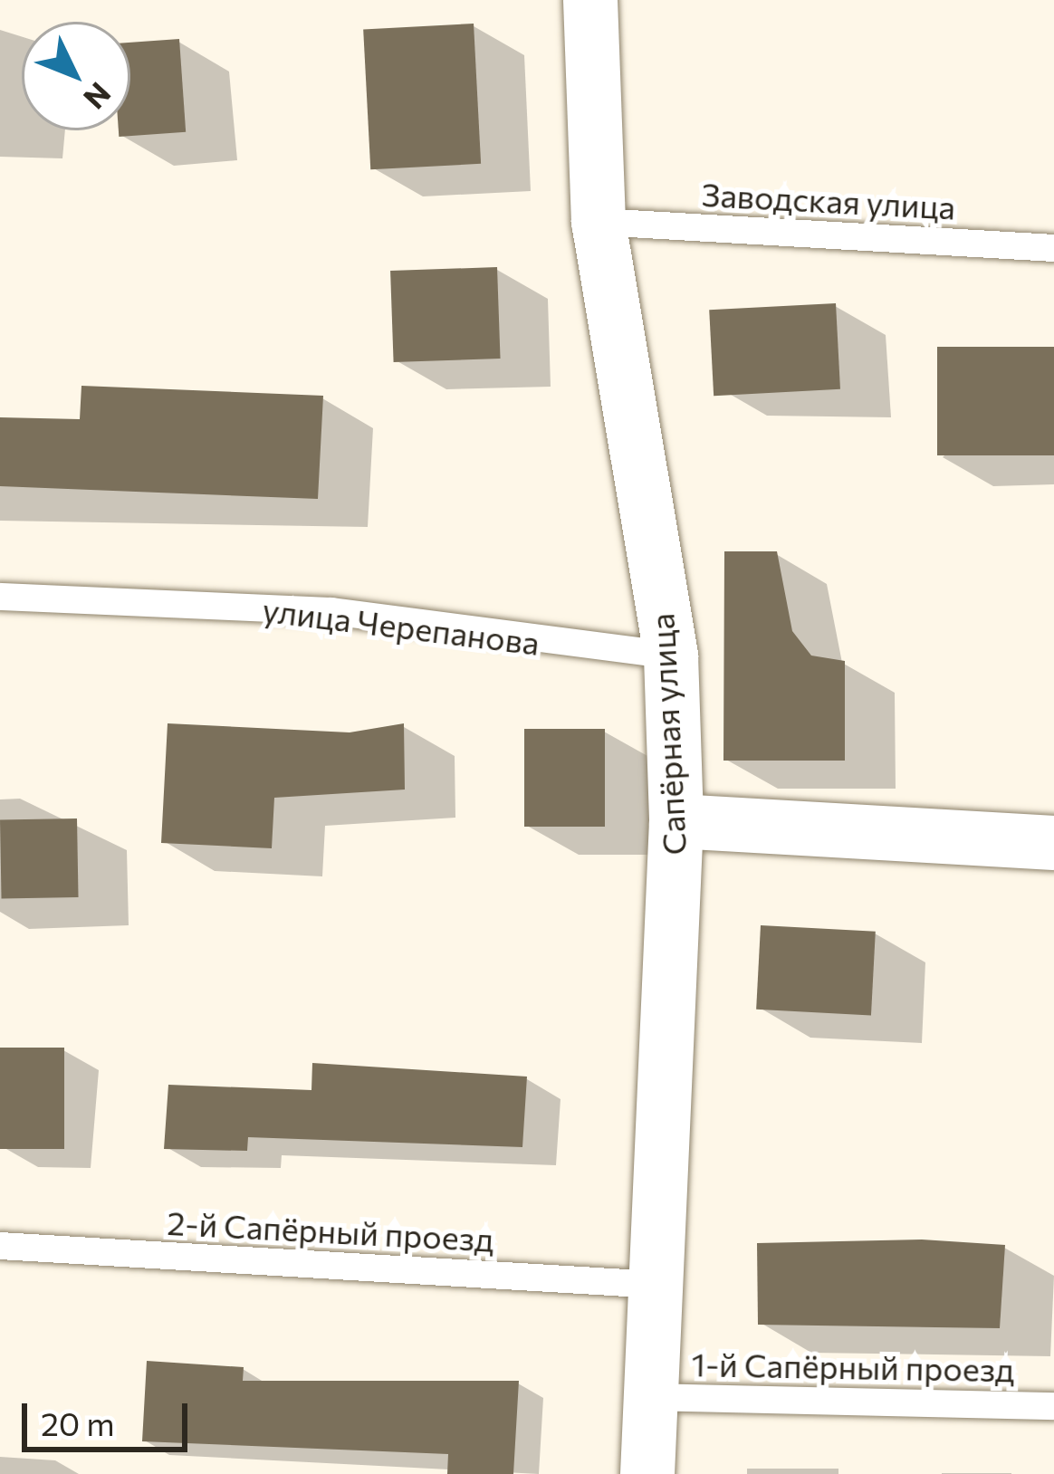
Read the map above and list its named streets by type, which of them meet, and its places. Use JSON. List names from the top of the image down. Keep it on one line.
{"streets":{"street":["Сапёрная улица"],"lane":["Заводская улица","улица Черепанова","2-й Сапёрный проезд","1-й Сапёрный проезд"]},"crossings":[["Заводская улица","Сапёрная улица"],["улица Черепанова","Сапёрная улица"],["Сапёрная улица","2-й Сапёрный проезд"],["Сапёрная улица","1-й Сапёрный проезд"]],"scale_bar":"20 m","north":"bottom right"}
